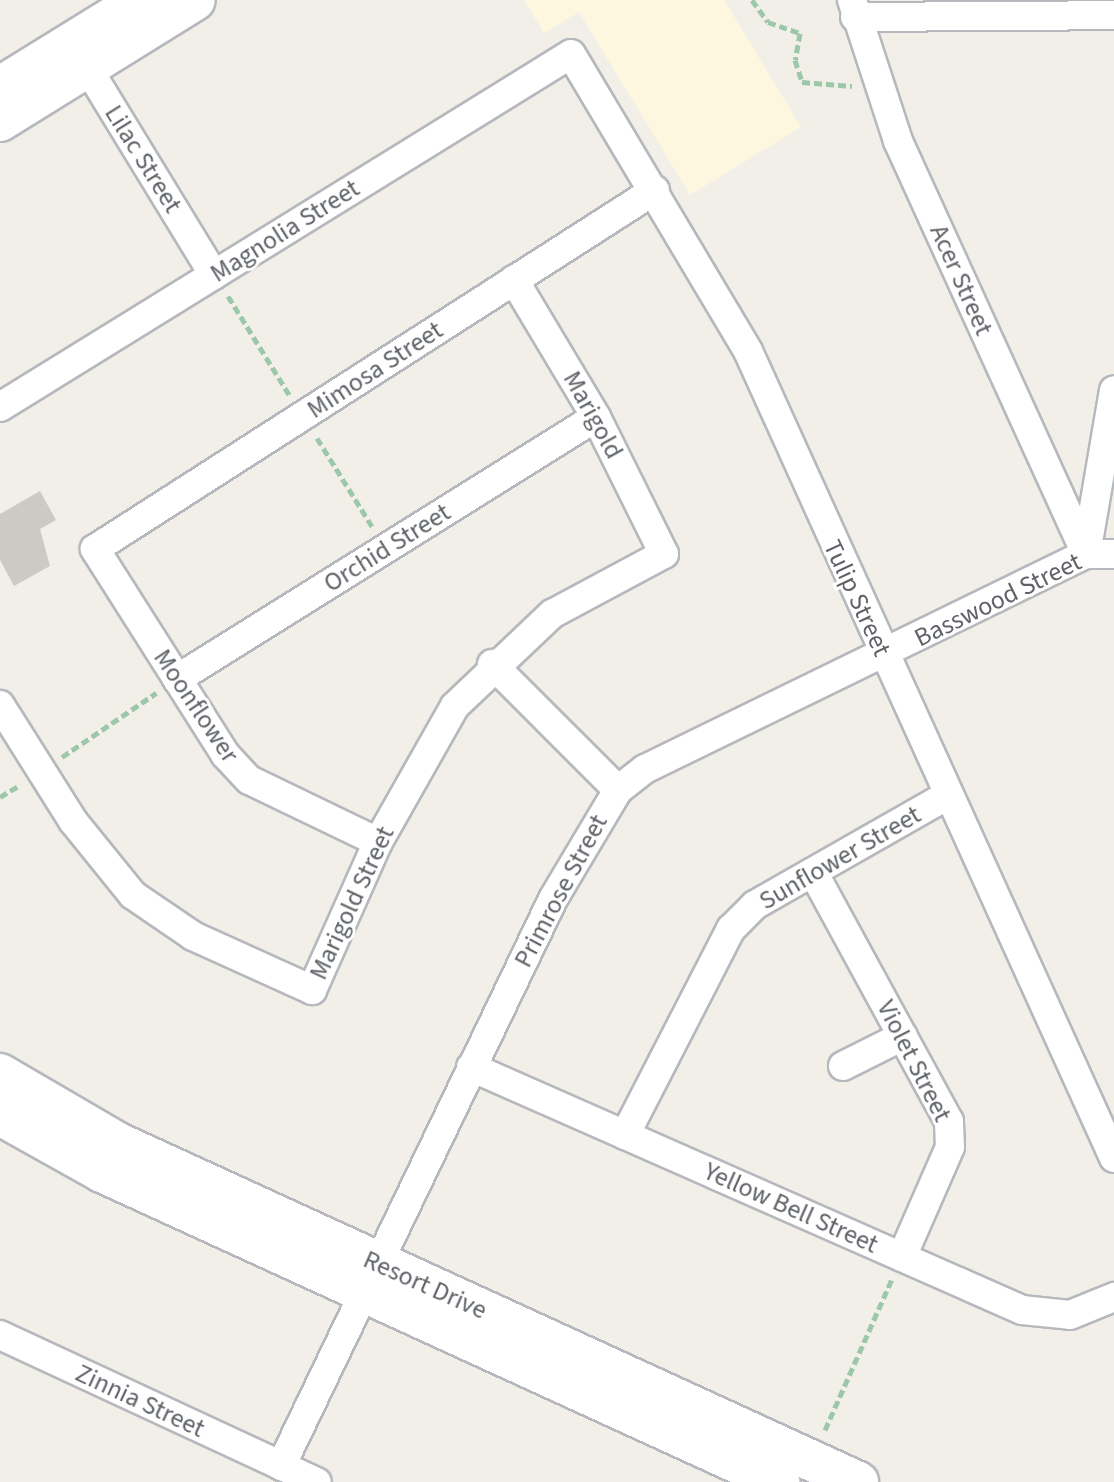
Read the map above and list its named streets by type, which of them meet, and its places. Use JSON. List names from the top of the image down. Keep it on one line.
{"streets":{"street":["Lilac Street","Magnolia Street","Acer Street","Mimosa Street","Marigold","Orchid Street","Tulip Street","Basswood Street","Moonflower","Sunflower Street","Primrose Street","Marigold Street","Violet Street","Yellow Bell Street","Resort Drive","Zinnia Street"]},"crossings":[["Lilac Street","Magnolia Street"],["Magnolia Street","Tulip Street"],["Acer Street","Basswood Street"],["Mimosa Street","Marigold"],["Mimosa Street","Tulip Street"],["Mimosa Street","Moonflower"],["Marigold","Orchid Street"],["Marigold","Marigold Street"],["Orchid Street","Moonflower"],["Tulip Street","Basswood Street"],["Tulip Street","Sunflower Street"],["Tulip Street","Primrose Street"],["Basswood Street","Primrose Street"],["Moonflower","Marigold Street"],["Sunflower Street","Violet Street"],["Sunflower Street","Yellow Bell Street"],["Primrose Street","Yellow Bell Street"],["Primrose Street","Resort Drive"],["Violet Street","Yellow Bell Street"]]}
